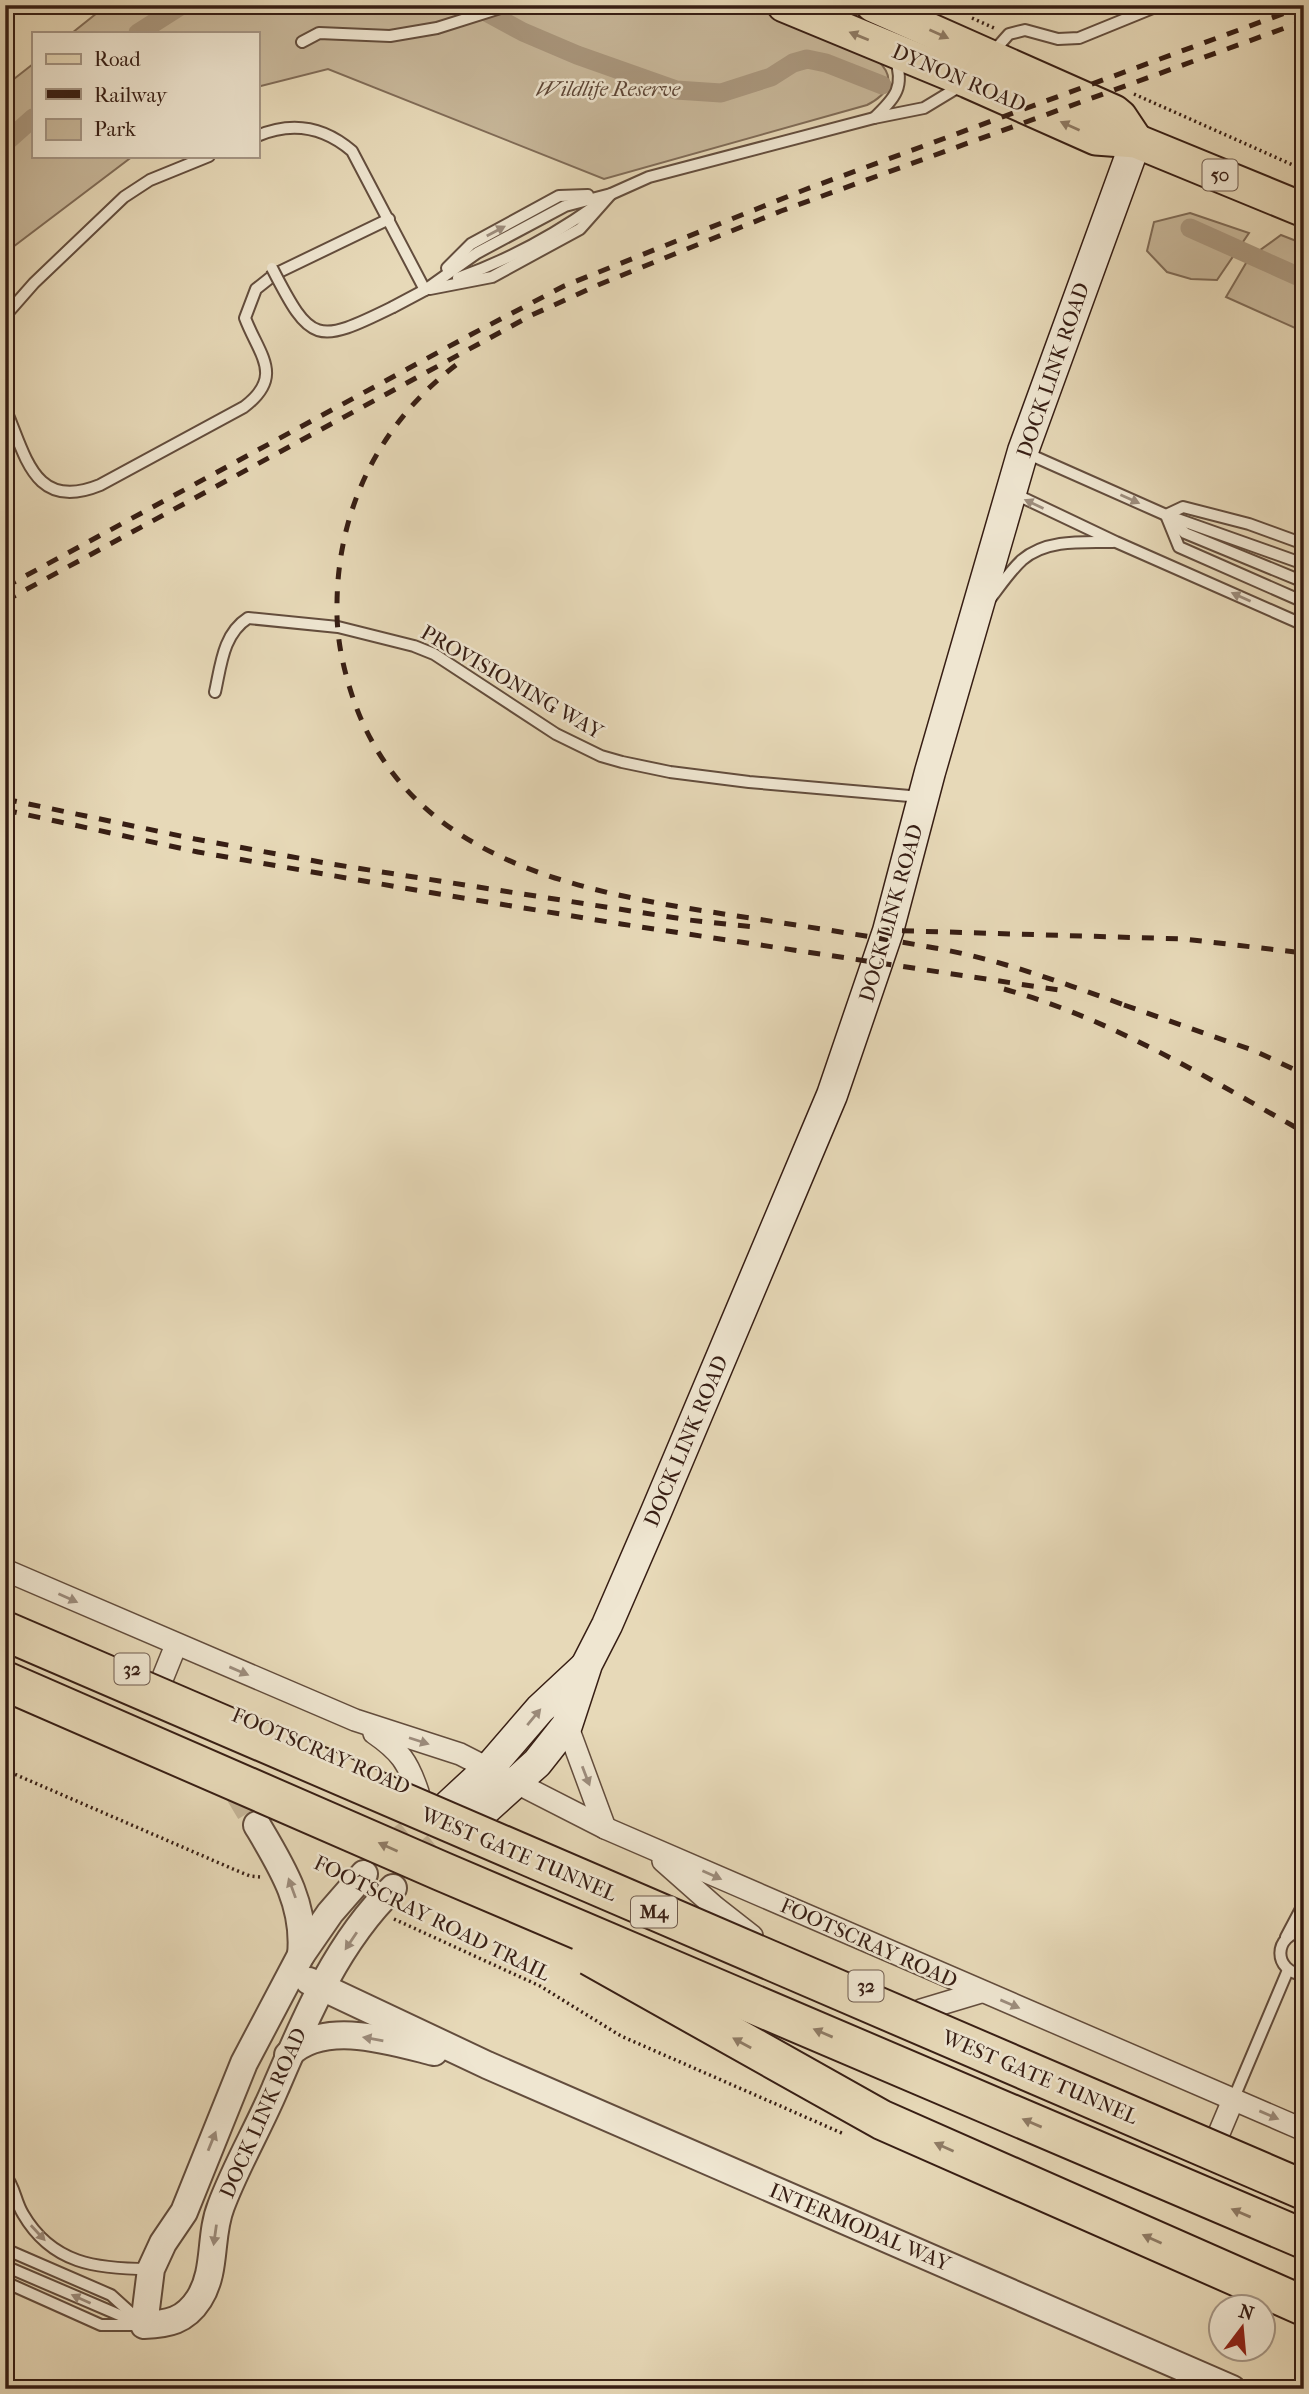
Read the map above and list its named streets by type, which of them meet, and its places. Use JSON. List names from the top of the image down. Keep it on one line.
{"streets":{"highway":["WEST GATE TUNNEL","M4"],"main road":["DYNON ROAD","50","DOCK LINK ROAD","32","FOOTSCRAY ROAD"],"street":["INTERMODAL WAY"],"lane":["PROVISIONING WAY"],"path":["FOOTSCRAY ROAD TRAIL"]},"crossings":[["DYNON ROAD","DOCK LINK ROAD"],["DOCK LINK ROAD","PROVISIONING WAY"],["DOCK LINK ROAD","FOOTSCRAY ROAD"],["DOCK LINK ROAD","FOOTSCRAY ROAD TRAIL"],["DOCK LINK ROAD","INTERMODAL WAY"]],"one_way":["FOOTSCRAY ROAD"],"parks":["Wildlife Reserve"],"legend":["Road","Railway","Park"],"north":"top"}
